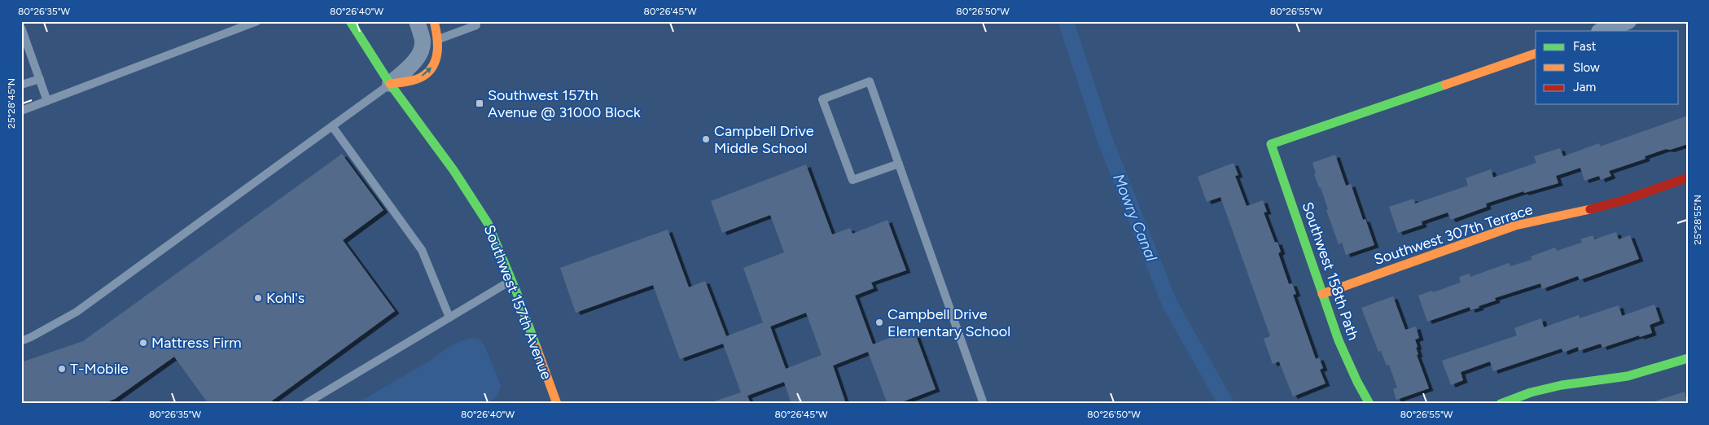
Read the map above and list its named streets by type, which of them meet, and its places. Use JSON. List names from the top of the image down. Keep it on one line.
{"streets":{"street":["Southwest 307th Terrace","Southwest 158th Path","Southwest 157th Avenue"]},"crossings":[["Southwest 307th Terrace","Southwest 158th Path"]],"water":["Mowry Canal"],"places":{"transit":["Southwest 157th Avenue @ 31000 Block"],"other":["Campbell Drive Middle School","Kohl's","Campbell Drive Elementary School","Mattress Firm","T-Mobile"]},"legend":["Fast","Slow","Jam"],"coordinates":["80°26'35\"W","80°26'40\"W","80°26'45\"W","80°26'50\"W","80°26'55\"W","25°28'45\"N","25°28'55\"N"]}
